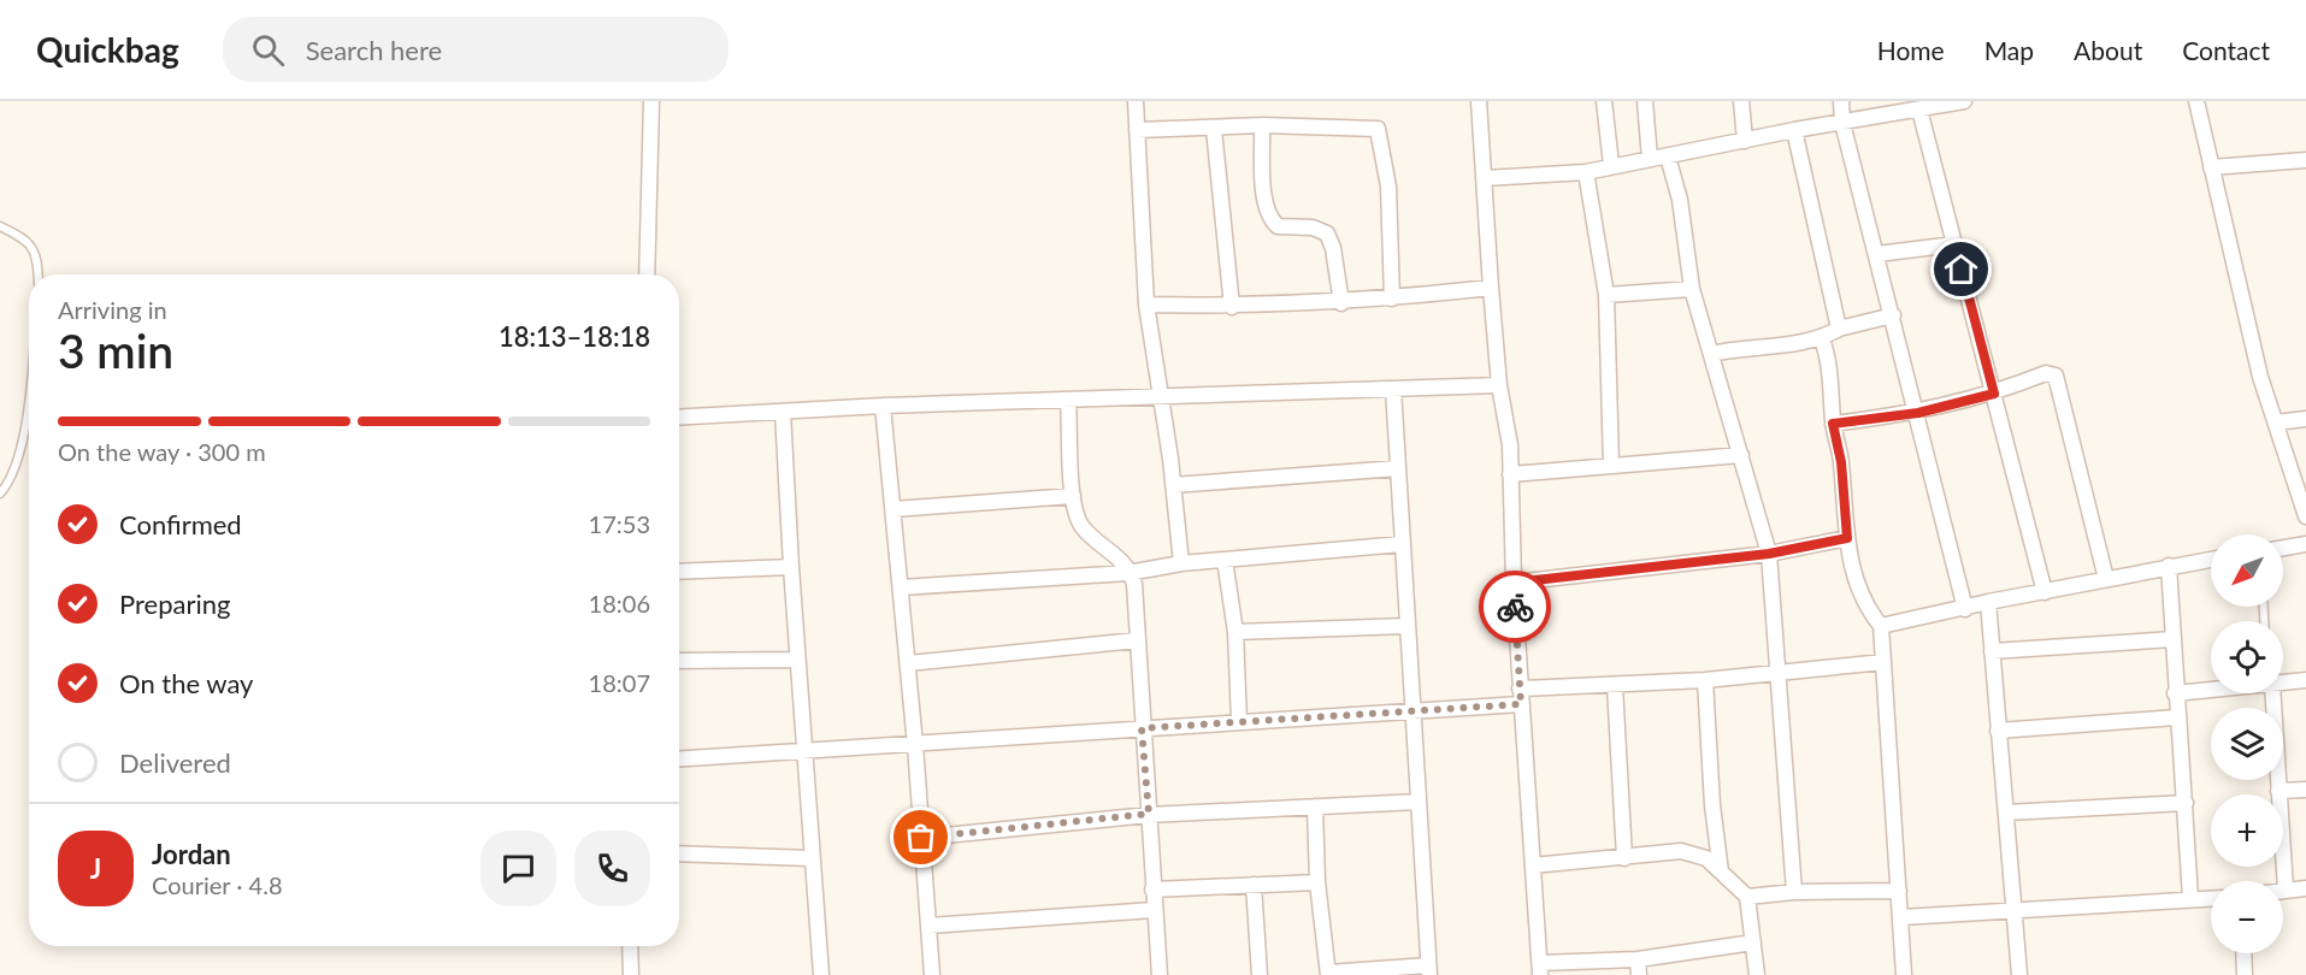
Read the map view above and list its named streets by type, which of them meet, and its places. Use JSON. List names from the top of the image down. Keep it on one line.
{"north":"bottom left","page":{"header":"Quickbag","search":"Search here","nav":["Home","Map","About","Contact"],"heading":["3 min","Arriving in","18:13–18:18"],"panel":["Jordan","Courier · 4.8"],"bar":"On the way · 300 m","list":[["Confirmed","17:53"],["Preparing","18:06"],["On the way","18:07"],"Delivered"],"map_buttons":["+","−"],"round":"J"}}
